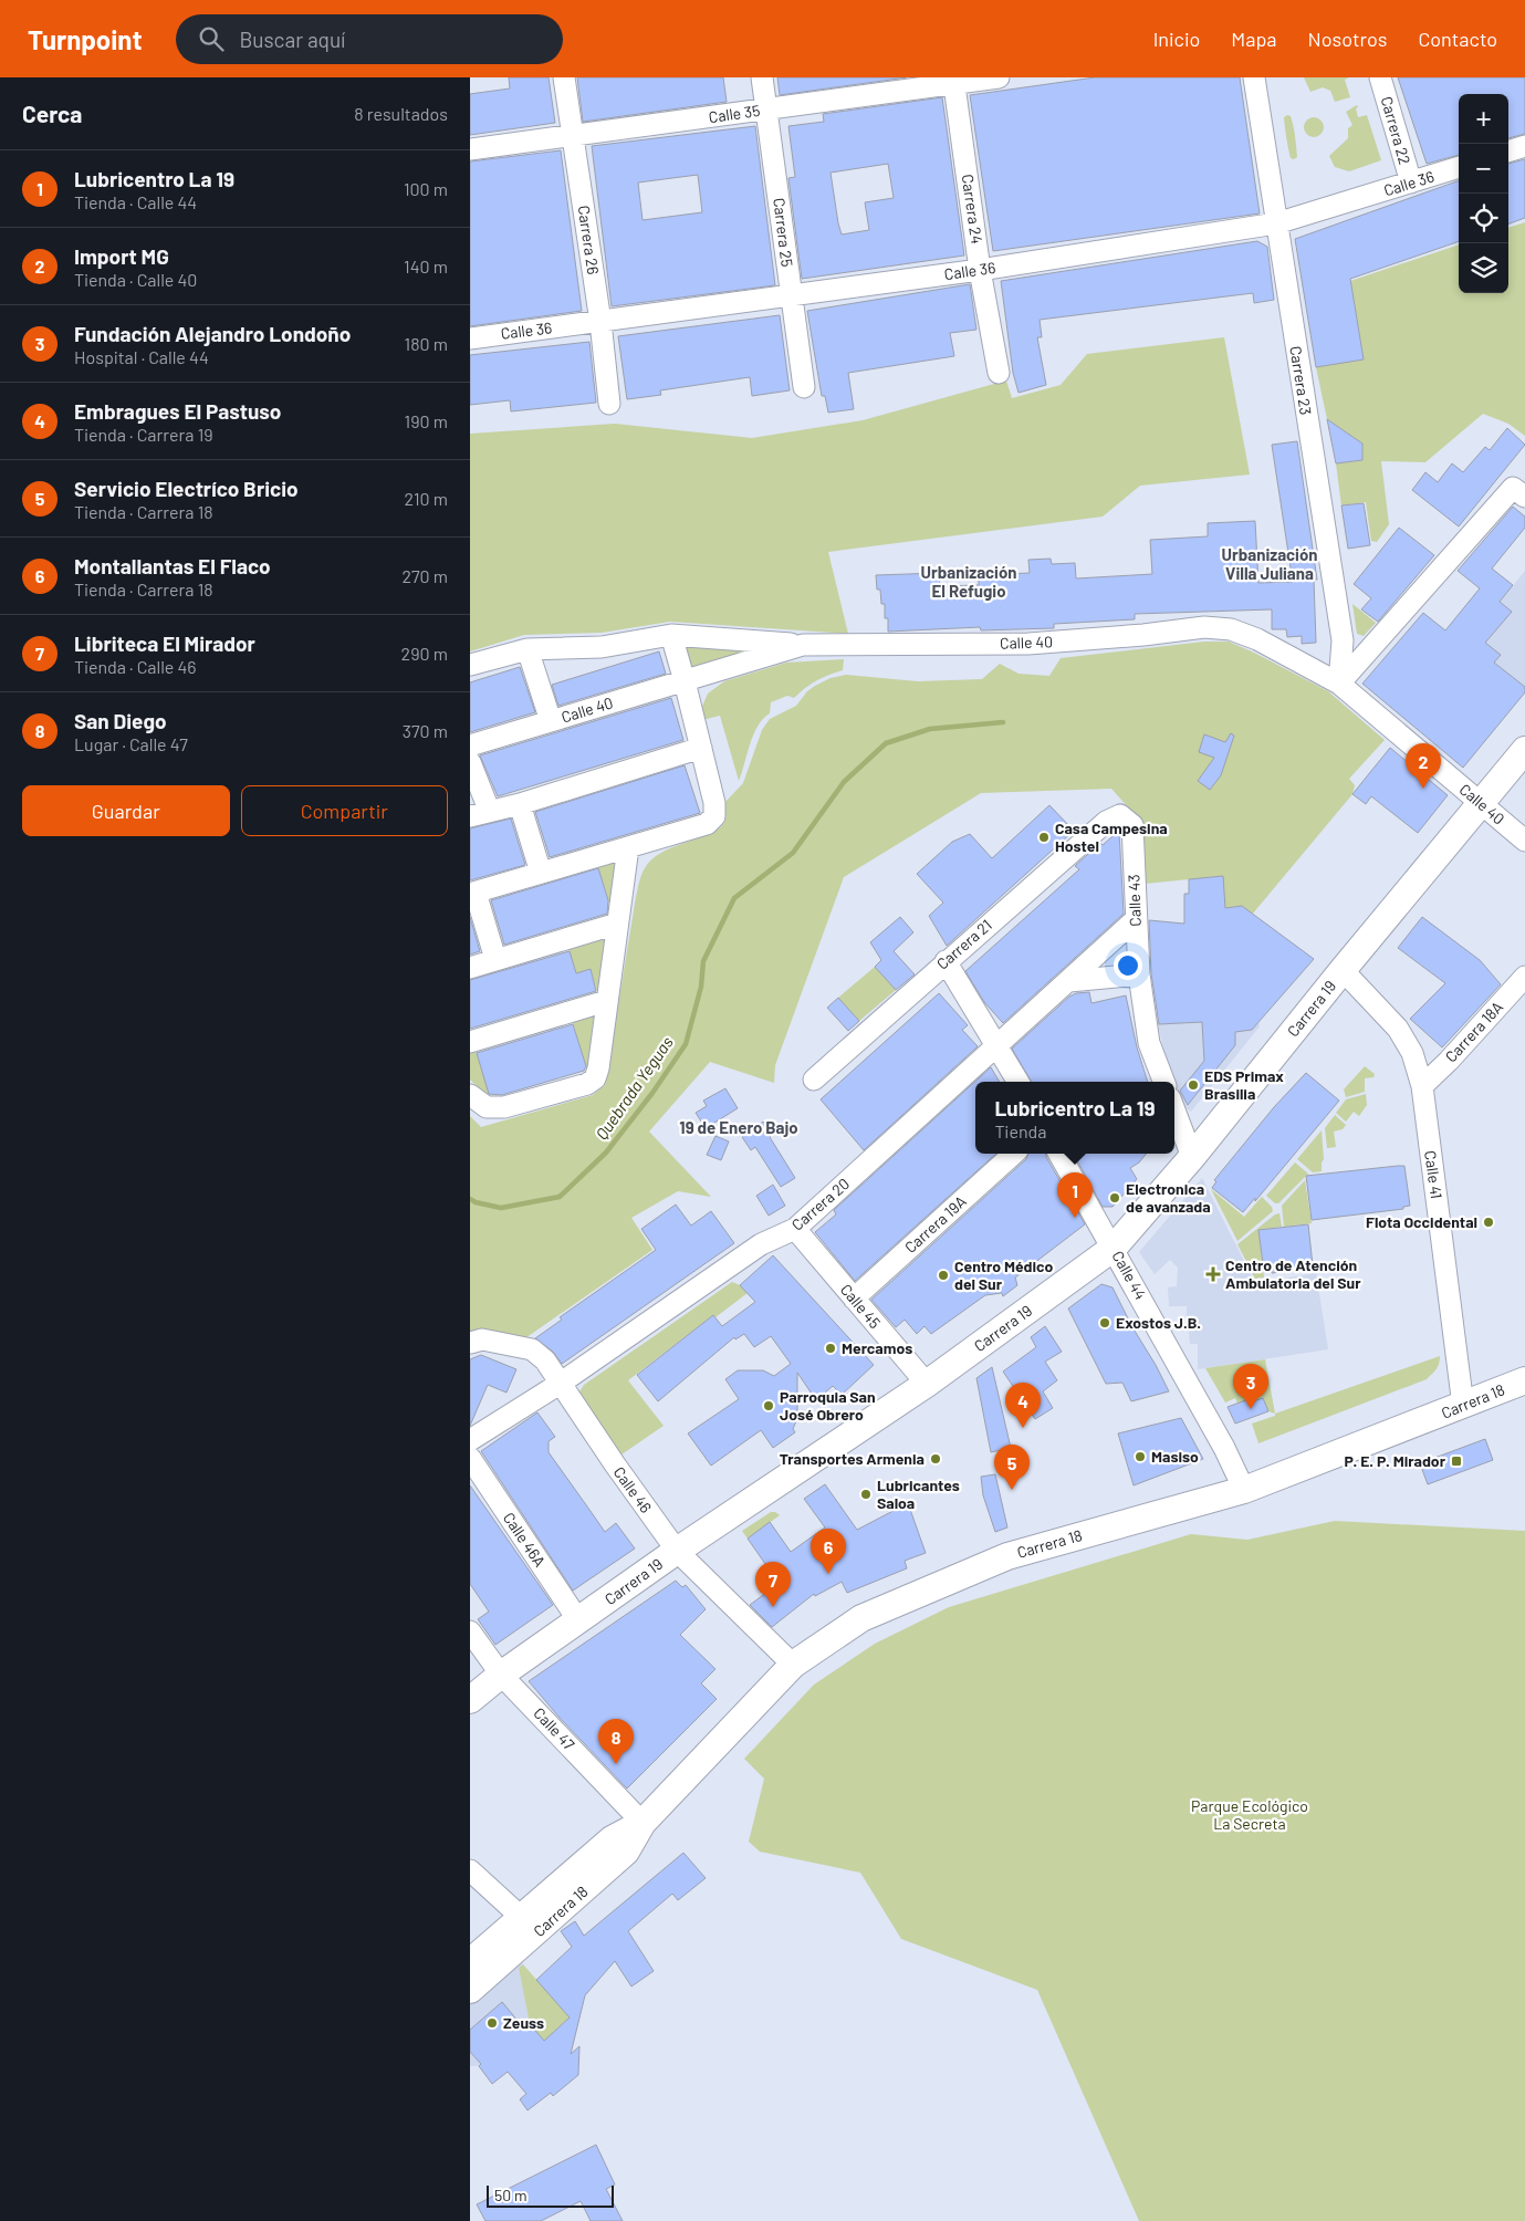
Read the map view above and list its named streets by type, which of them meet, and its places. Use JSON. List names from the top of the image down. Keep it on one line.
{"streets":{"main road":["Carrera 19","Carrera 18"],"street":["Calle 35","Carrera 22","Calle 36","Carrera 24","Carrera 25","Carrera 26","Carrera 23","Calle 40","Calle 43","Carrera 21","Carrera 18A","Calle 41","Carrera 20","Carrera 19A","Calle 44","Calle 45","Calle 46","Calle 46A","Calle 47"]},"crossings":[["Calle 35","Carrera 24"],["Calle 35","Carrera 25"],["Calle 35","Carrera 26"],["Carrera 22","Calle 36"],["Calle 36","Carrera 24"],["Calle 36","Carrera 25"],["Calle 36","Carrera 26"],["Calle 36","Carrera 23"],["Carrera 23","Calle 40"],["Calle 40","Carrera 19"],["Calle 43","Carrera 21"],["Calle 43","Carrera 20"],["Carrera 19","Calle 41"],["Carrera 19","Calle 44"],["Carrera 19","Calle 45"],["Carrera 19","Calle 46"],["Carrera 19","Calle 46A"],["Carrera 19","Calle 47"],["Carrera 18A","Calle 41"],["Calle 41","Carrera 18"],["Carrera 20","Calle 45"],["Carrera 20","Calle 46"],["Carrera 19A","Calle 45"],["Calle 44","Carrera 18"],["Carrera 18","Calle 46"],["Carrera 18","Calle 47"]],"districts":["Urbanización Villa Juliana","Urbanización El Refugio","19 de Enero Bajo"],"water":["Quebrada Yeguas"],"parks":["Parque Ecológico La Secreta"],"places":{"other":["Casa Campesina Hostel","EDS Primax Brasilia","Electronica de avanzada","Flota Occidental","Centro Médico del Sur","Exostos J.B.","Mercamos","Parroquia San José Obrero","Masiso","Transportes Armenia","Lubricantes Saloa","Zeuss"],"health":["Centro de Atención Ambulatoria del Sur"],"transit":["P. E. P. Mirador"]},"scale_bar":"50 m","page":{"header":"Turnpoint","search":"Buscar aquí","nav":["Inicio","Mapa","Nosotros","Contacto"],"heading":["Cerca","8 resultados"],"map_buttons":["+","−"],"list":[{"mark":"1","name":"Lubricentro La 19","note":"Tienda · Calle 44","value":"100 m"},{"mark":"2","name":"Import MG","note":"Tienda · Calle 40","value":"140 m"},{"mark":"3","name":"Fundación Alejandro Londoño","note":"Hospital · Calle 44","value":"180 m"},{"mark":"4","name":"Embragues El Pastuso","note":"Tienda · Carrera 19","value":"190 m"},{"mark":"5","name":"Servicio Electríco Bricio","note":"Tienda · Carrera 18","value":"210 m"},{"mark":"6","name":"Montallantas El Flaco","note":"Tienda · Carrera 18","value":"270 m"},{"mark":"7","name":"Libriteca El Mirador","note":"Tienda · Calle 46","value":"290 m"},{"mark":"8","name":"San Diego","note":"Lugar · Calle 47","value":"370 m"}],"pins":["2","1","3","4","5","6","7","8"],"buttons":["Guardar","Compartir"],"popup":["Lubricentro La 19","Tienda"],"scale":"50 m"}}
